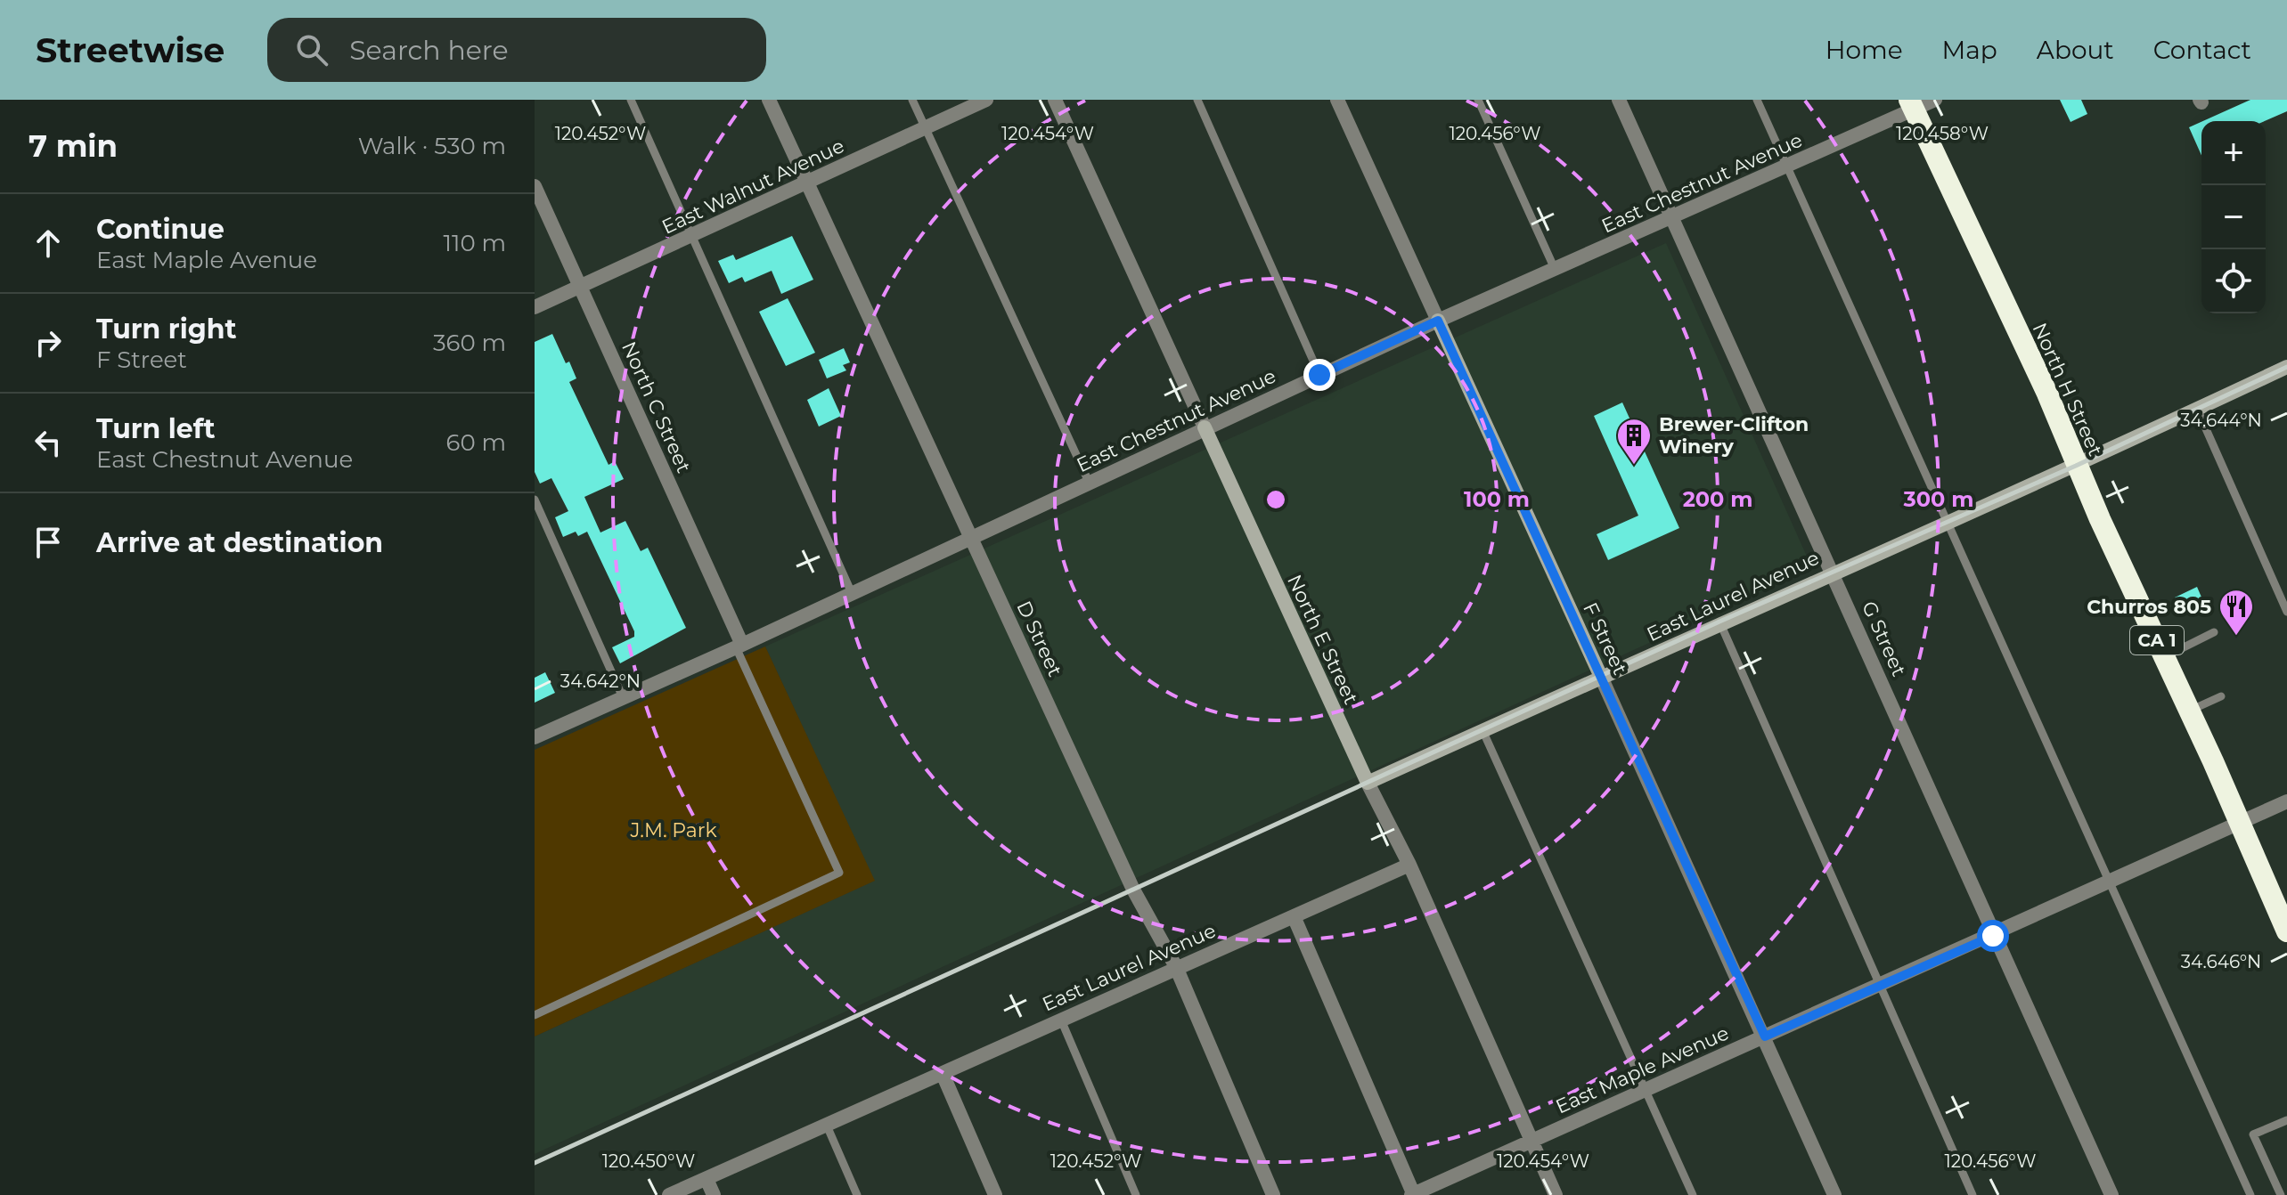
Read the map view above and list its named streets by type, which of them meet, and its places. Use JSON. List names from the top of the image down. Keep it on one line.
{"streets":{"highway":["North H Street","CA 1"],"street":["East Chestnut Avenue","East Walnut Avenue","North C Street","East Laurel Avenue","D Street","F Street","G Street","North E Street","East Maple Avenue"]},"crossings":[["East Chestnut Avenue","North H Street"],["East Chestnut Avenue","North C Street"],["East Chestnut Avenue","D Street"],["East Chestnut Avenue","F Street"],["East Chestnut Avenue","G Street"],["East Chestnut Avenue","North E Street"],["East Walnut Avenue","North C Street"],["East Walnut Avenue","D Street"],["North H Street","East Laurel Avenue"],["North H Street","East Maple Avenue"],["East Laurel Avenue","D Street"],["East Laurel Avenue","F Street"],["East Laurel Avenue","G Street"],["East Laurel Avenue","North E Street"],["F Street","East Maple Avenue"],["G Street","East Maple Avenue"],["North E Street","East Maple Avenue"]],"parks":["J.M. Park"],"places":{"building":["Brewer-Clifton Winery"],"restaurant":["Churros 805"]},"page":{"header":"Streetwise","search":"Search here","nav":["Home","Map","About","Contact"],"heading":["7 min","Walk · 530 m"],"map_buttons":["+","−"],"list":[["Continue","East Maple Avenue","110 m"],["Turn right","F Street","360 m"],["Turn left","East Chestnut Avenue","60 m"],"Arrive at destination"]},"coordinates":["120.452°W","120.454°W","120.456°W","120.458°W","34.644°N","34.642°N","34.646°N","120.450°W"],"rings":["100 m","200 m","300 m"]}
